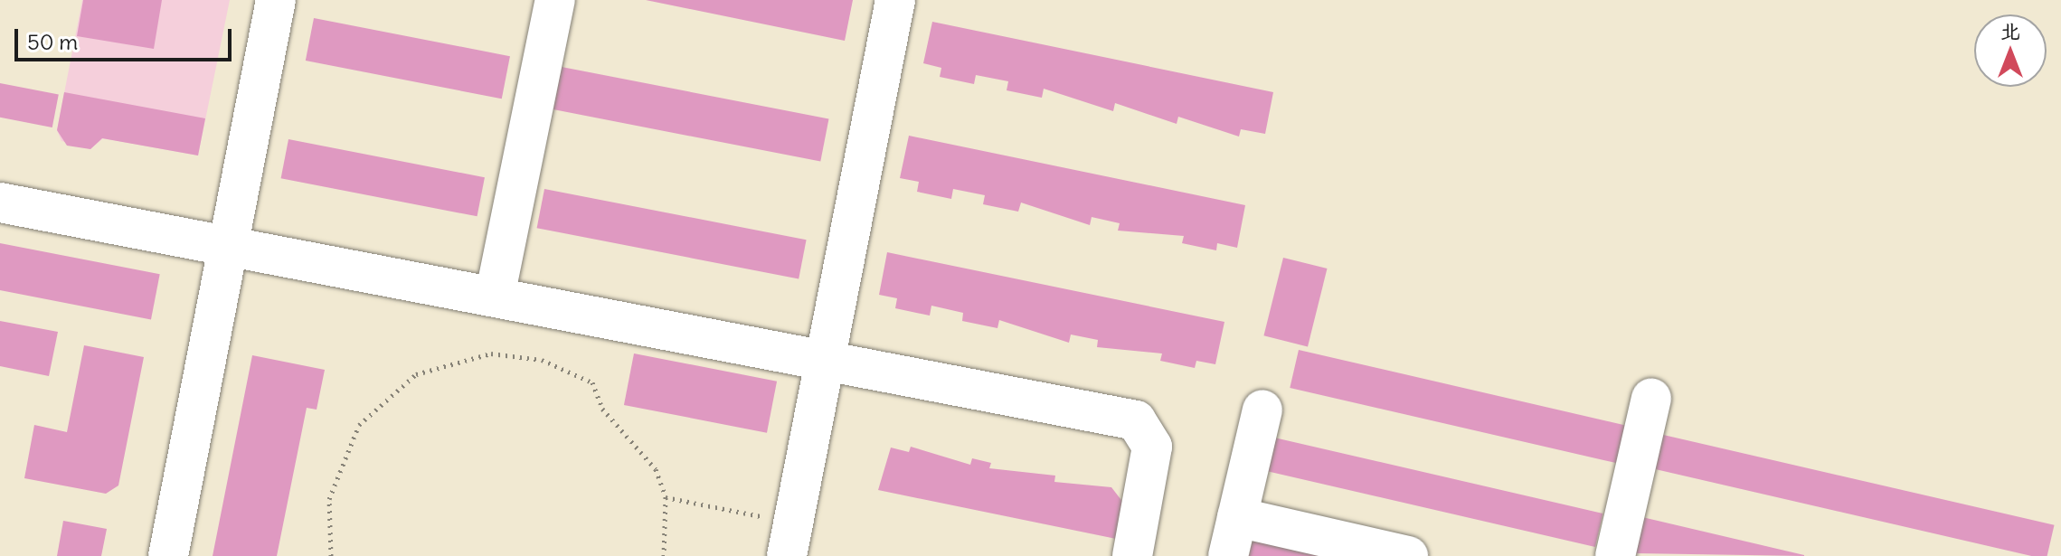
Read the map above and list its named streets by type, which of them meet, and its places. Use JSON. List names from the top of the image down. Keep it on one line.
{"scale_bar":"50 m","north":"top"}
